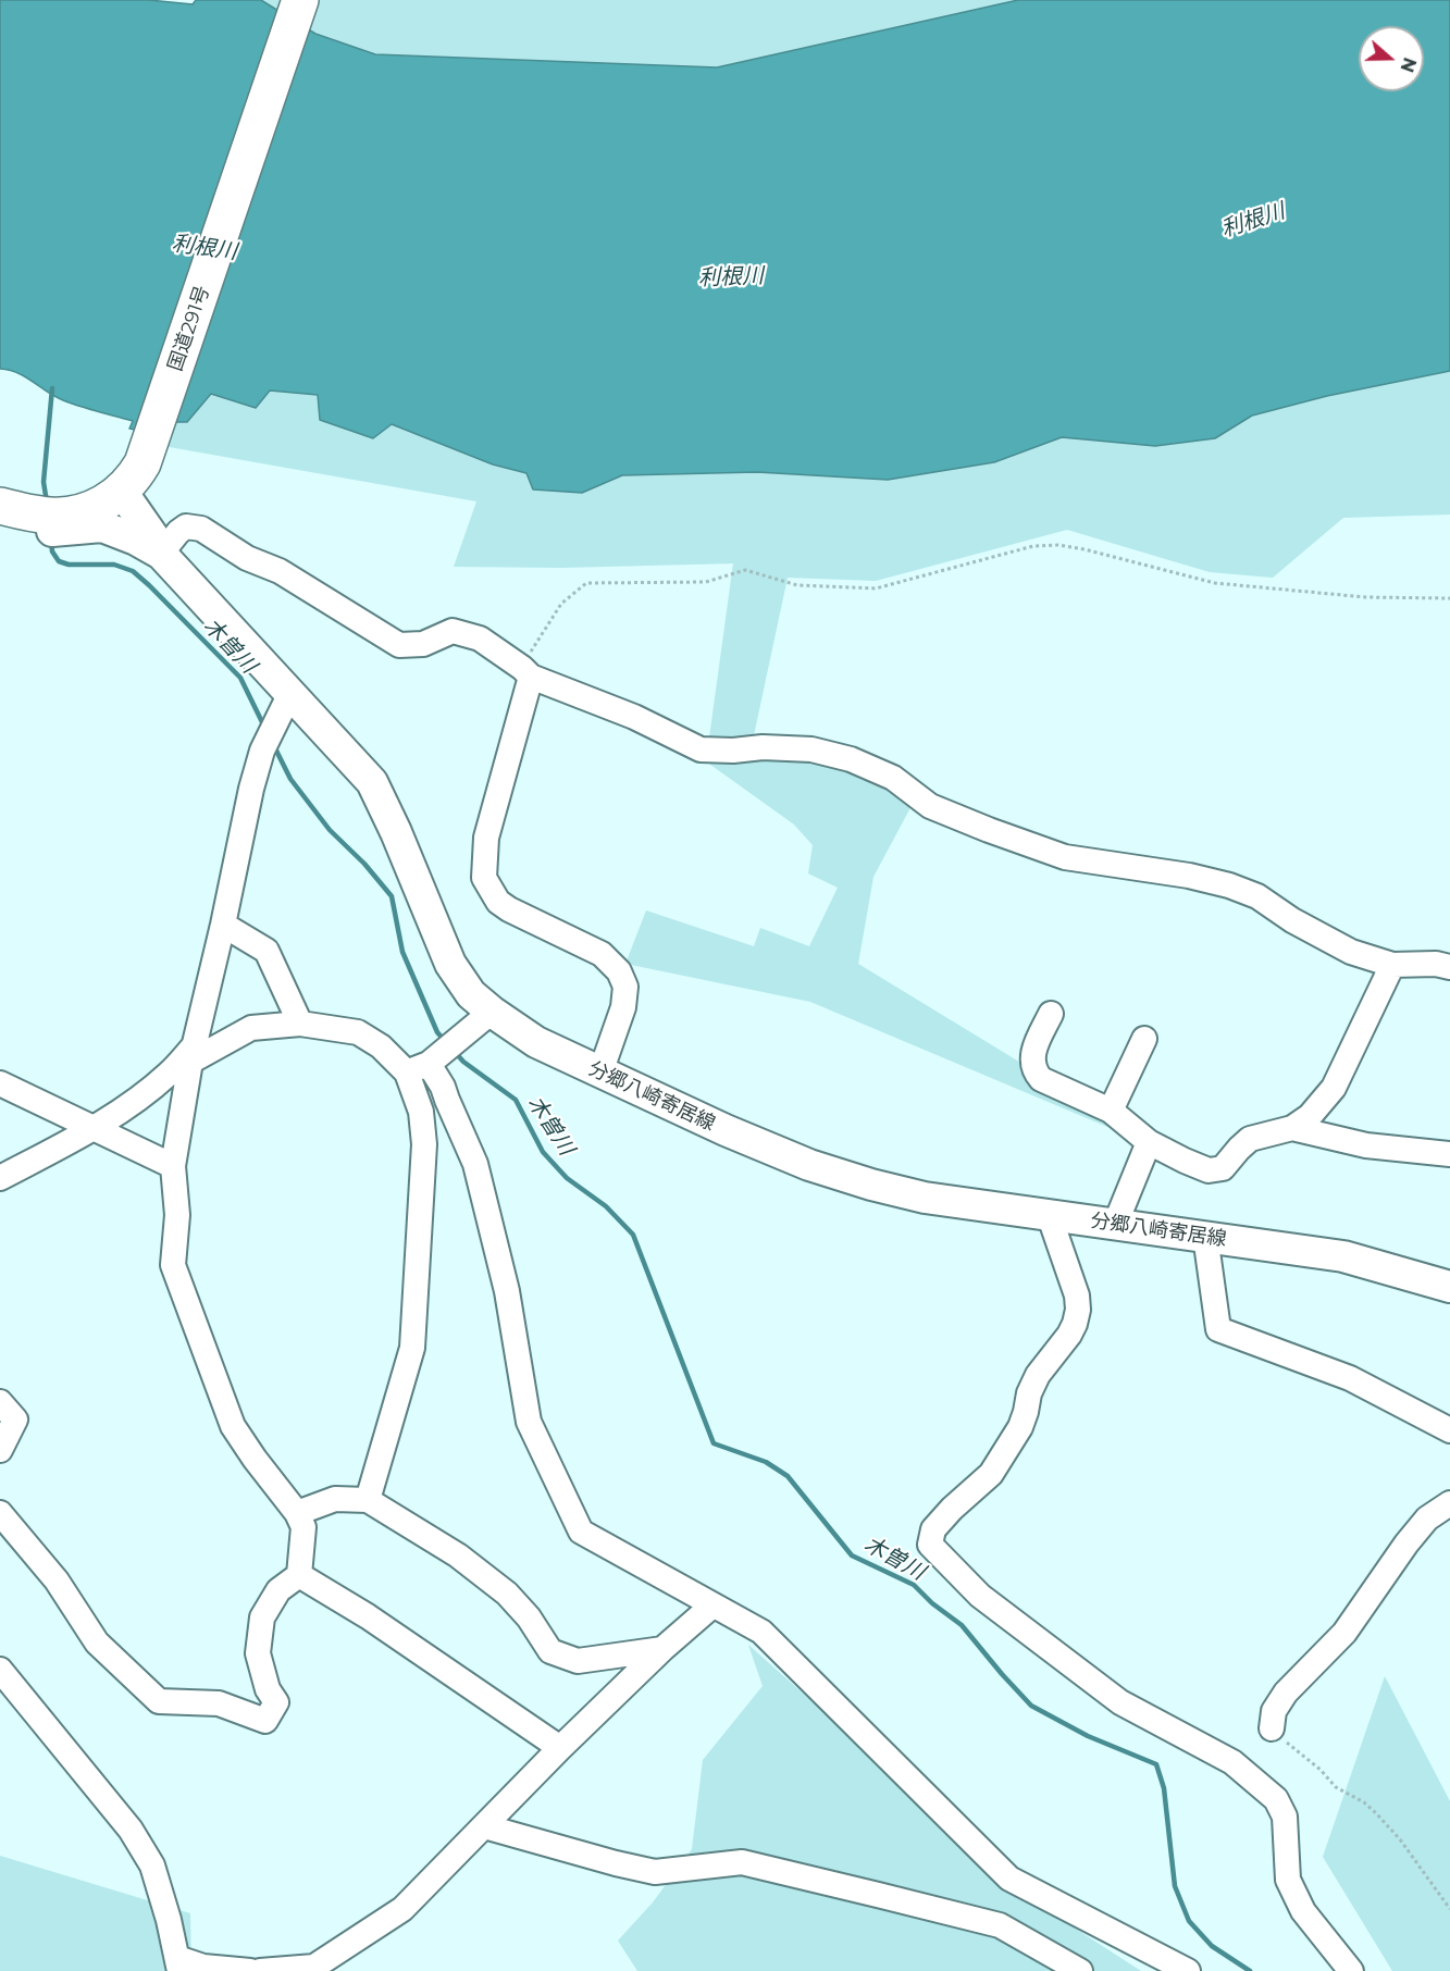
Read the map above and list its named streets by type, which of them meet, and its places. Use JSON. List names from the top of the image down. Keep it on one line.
{"streets":{"highway":["国道291号"],"main road":["分郷八崎寄居線"]},"crossings":[["国道291号","分郷八崎寄居線"]],"water":["利根川","木曽川"],"north":"right"}
